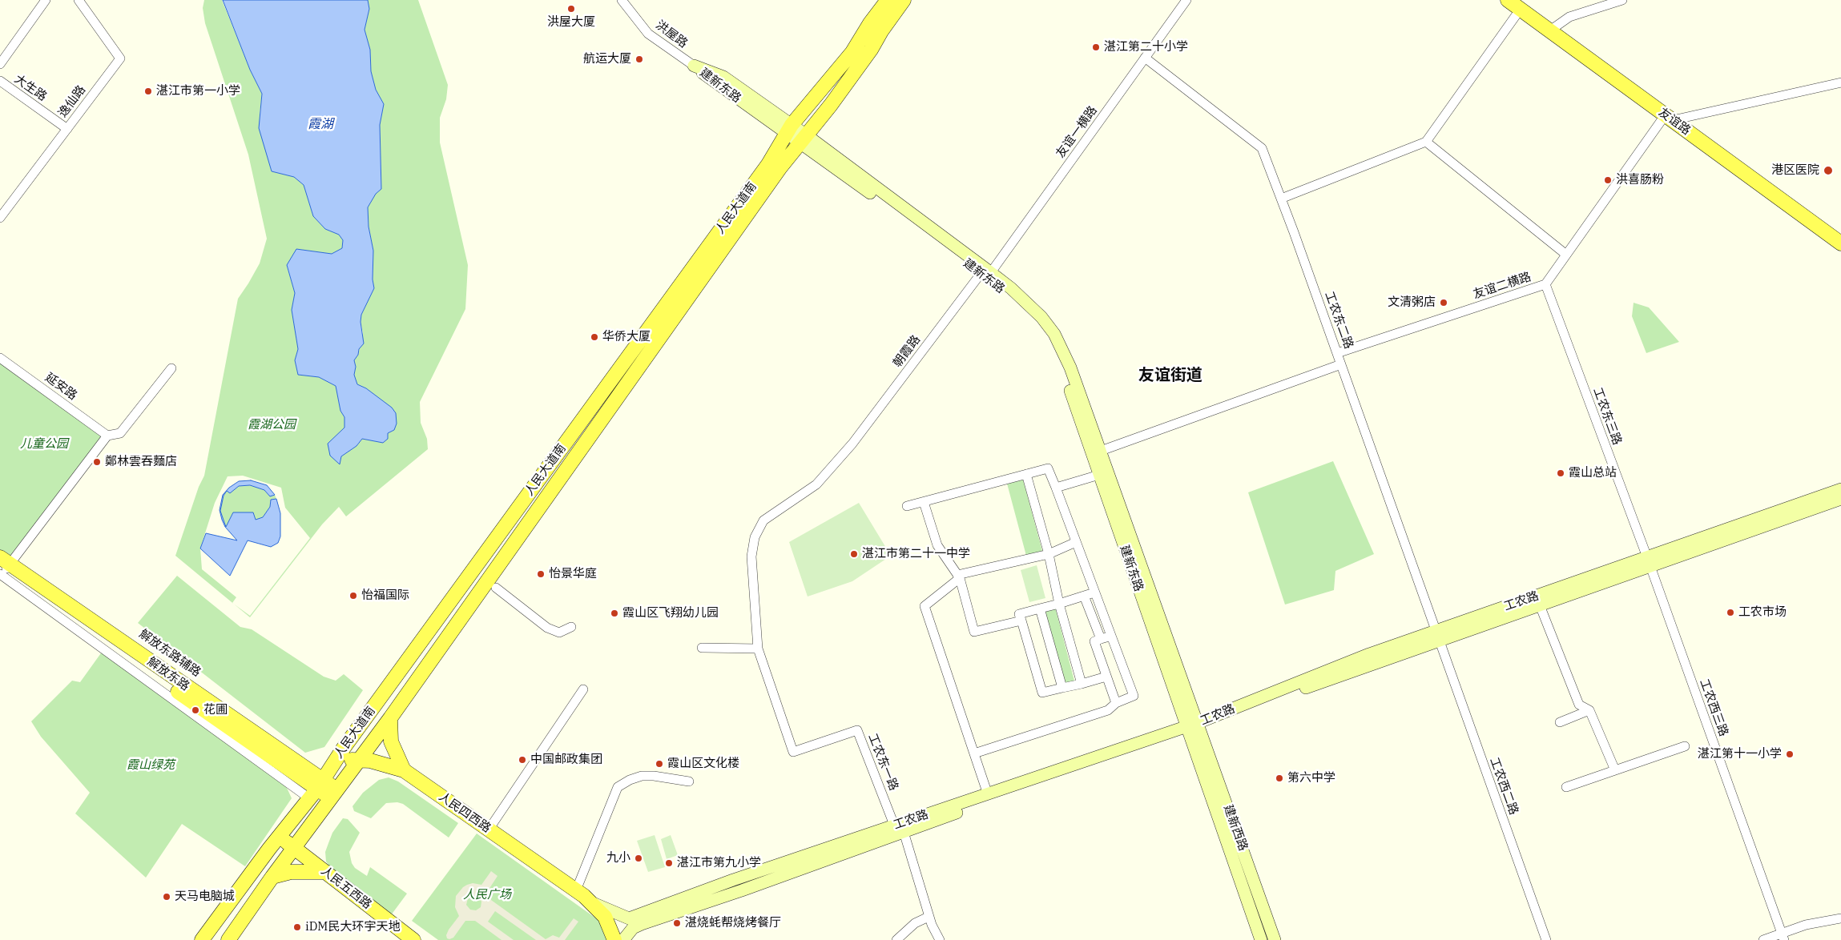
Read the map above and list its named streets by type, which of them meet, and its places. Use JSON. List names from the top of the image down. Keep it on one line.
{"streets":{"main road":["友谊路","人民大道南","解放东路","人民四西路","人民五西路"],"street":["洪屋路","建新东路","大生路","逸仙路","友谊一横路","友谊二横路","工农东二路","朝霞路","延安路","工农东三路","工农路","解放东路辅路","工农西三路","工农东一路","工农西二路","建新西路"]},"crossings":[["洪屋路","建新东路"],["建新东路","友谊一横路"],["建新东路","人民大道南"],["建新东路","朝霞路"],["建新东路","工农路"],["建新东路","建新西路"],["大生路","逸仙路"],["友谊路","友谊二横路"],["友谊一横路","工农东二路"],["友谊一横路","朝霞路"],["人民大道南","解放东路辅路"],["人民大道南","解放东路"],["人民大道南","人民四西路"],["人民大道南","人民五西路"],["友谊二横路","工农东二路"],["友谊二横路","工农东三路"],["工农东二路","工农路"],["工农东二路","工农西二路"],["朝霞路","工农东一路"],["工农东三路","工农路"],["工农东三路","工农西三路"],["工农路","工农西三路"],["工农路","工农东一路"],["工农路","工农西二路"],["工农路","人民四西路"],["工农路","建新西路"],["解放东路辅路","解放东路"]],"districts":["友谊街道"],"water":["霞湖"],"parks":["霞湖公园","儿童公园","霞山绿苑","人民广场"],"places":["洪屋大厦","湛江第二十小学","航运大厦","湛江市第一小学","港区医院","洪喜肠粉","文清粥店","华侨大厦","鄭林雲吞麵店","霞山总站","湛江市第二十一中学","怡景华庭","怡福国际","工农市场","霞山区飞翔幼儿园","花圃","湛江第十一小学","中国邮政集团","霞山区文化楼","第六中学","九小","湛江市第九小学","天马电脑城","湛烧蚝帮烧烤餐厅","iDM民大环宇天地"]}
